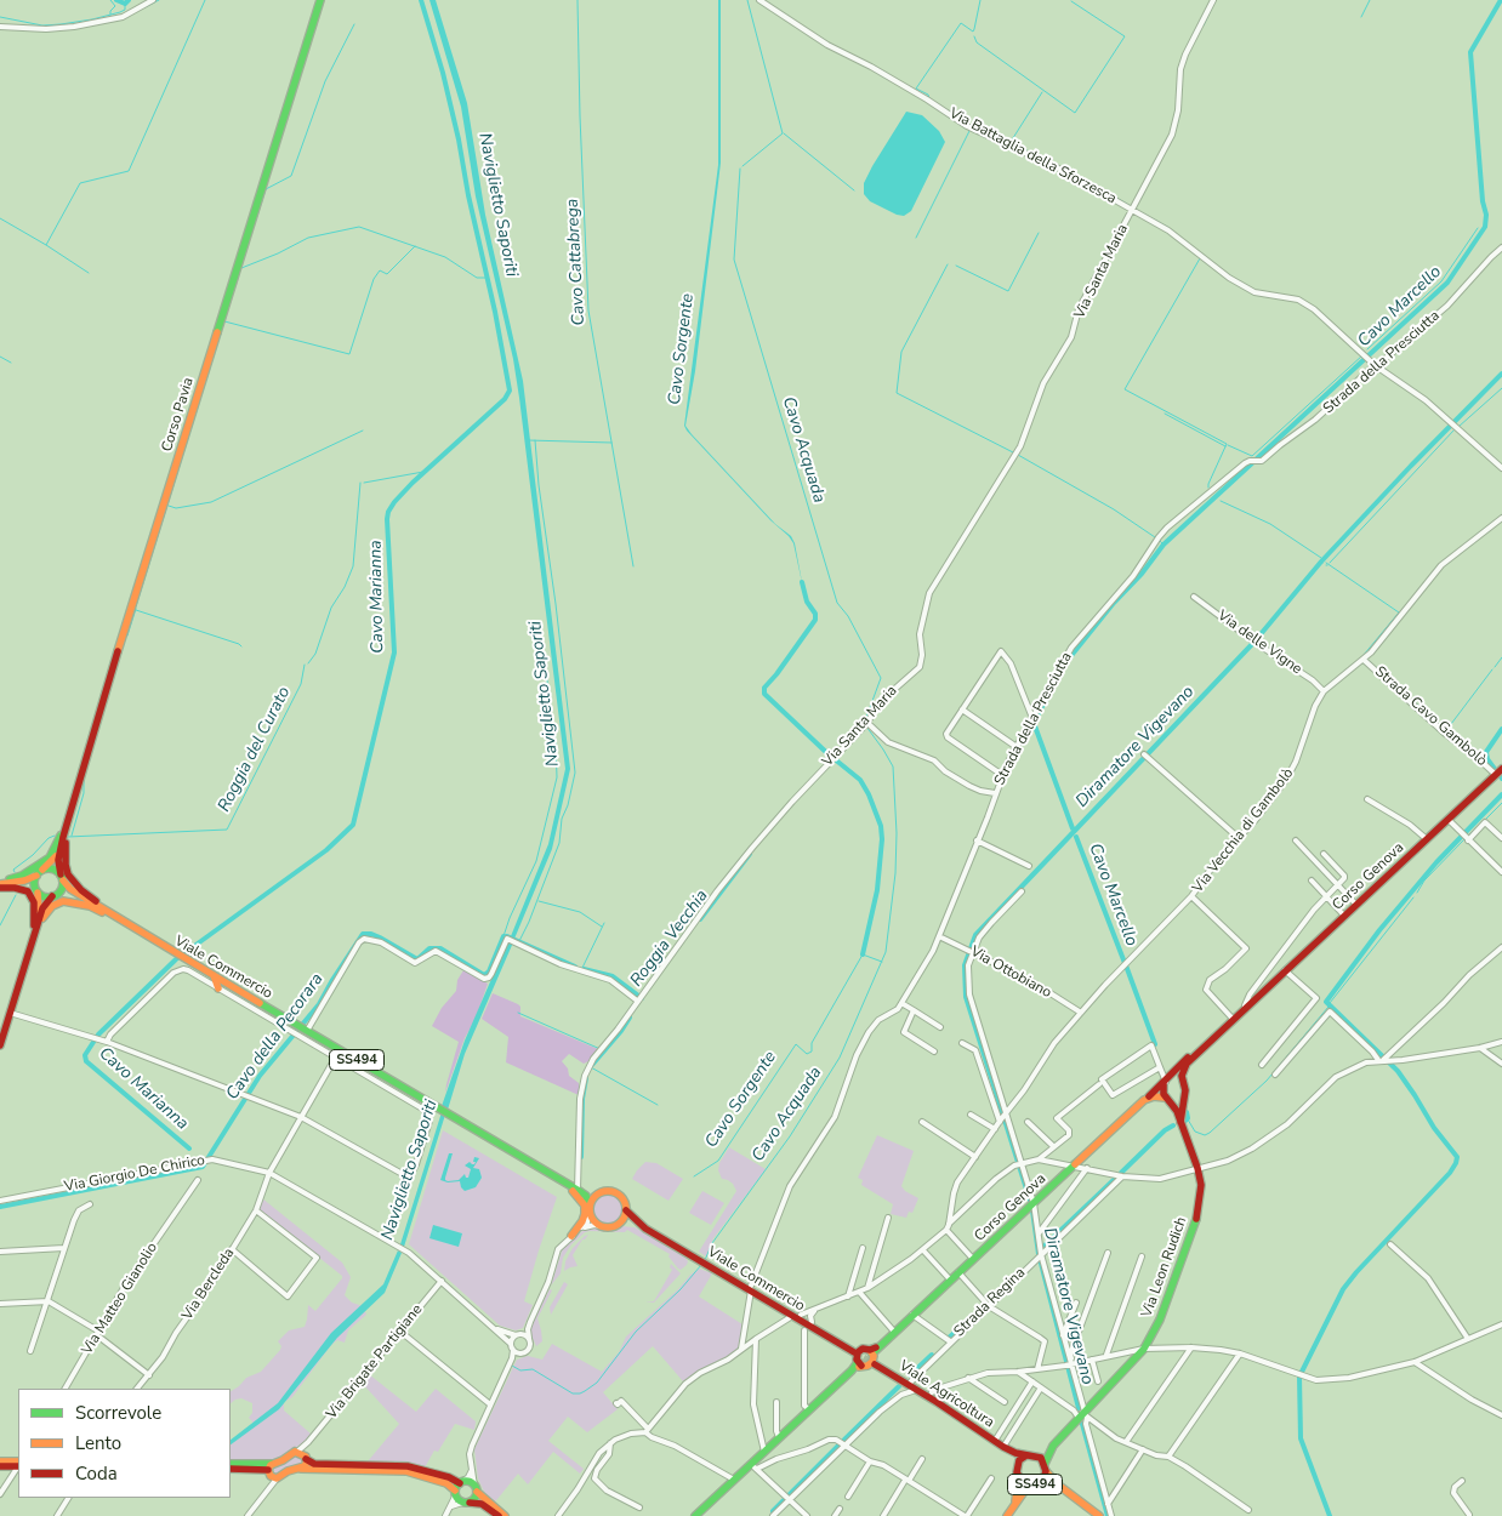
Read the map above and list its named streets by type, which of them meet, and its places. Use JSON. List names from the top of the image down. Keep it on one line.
{"streets":{"main road":["Corso Pavia","Corso Genova","Viale Commercio","SS494","Via Leon Rudich","Viale Agricoltura"],"street":["Via Battaglia della Sforzesca","Via Santa Maria","Strada della Presciutta","Via delle Vigne","Strada Cavo Gambolò","Via Vecchia di Gambolò","Via Ottobiano","Via Giorgio De Chirico","Via Bercleda","Via Matteo Gianolio","Strada Regina","Via Brigate Partigiane"]},"crossings":[["Via Battaglia della Sforzesca","Via Santa Maria"],["Via Battaglia della Sforzesca","Strada della Presciutta"],["Via Santa Maria","Viale Commercio"],["Strada della Presciutta","Viale Commercio"],["Strada della Presciutta","Via Ottobiano"],["Via delle Vigne","Via Vecchia di Gambolò"],["Strada Cavo Gambolò","Via Vecchia di Gambolò"],["Strada Cavo Gambolò","Corso Genova"],["Via Vecchia di Gambolò","Via Ottobiano"],["Corso Genova","Viale Commercio"],["Corso Genova","Via Leon Rudich"],["Corso Genova","Viale Agricoltura"],["Viale Commercio","SS494"],["Viale Commercio","Viale Agricoltura"],["SS494","Viale Agricoltura"],["Via Giorgio De Chirico","Via Bercleda"],["Via Giorgio De Chirico","Via Brigate Partigiane"]],"water":["Naviglietto Saporiti","Cavo Cattabrega","Cavo Marcello","Cavo Sorgente","Cavo Acquada","Cavo Marianna","Diramatore Vigevano","Roggia del Curato","Roggia Vecchia","Cavo della Pecorara"],"legend":["Scorrevole","Lento","Coda"]}
